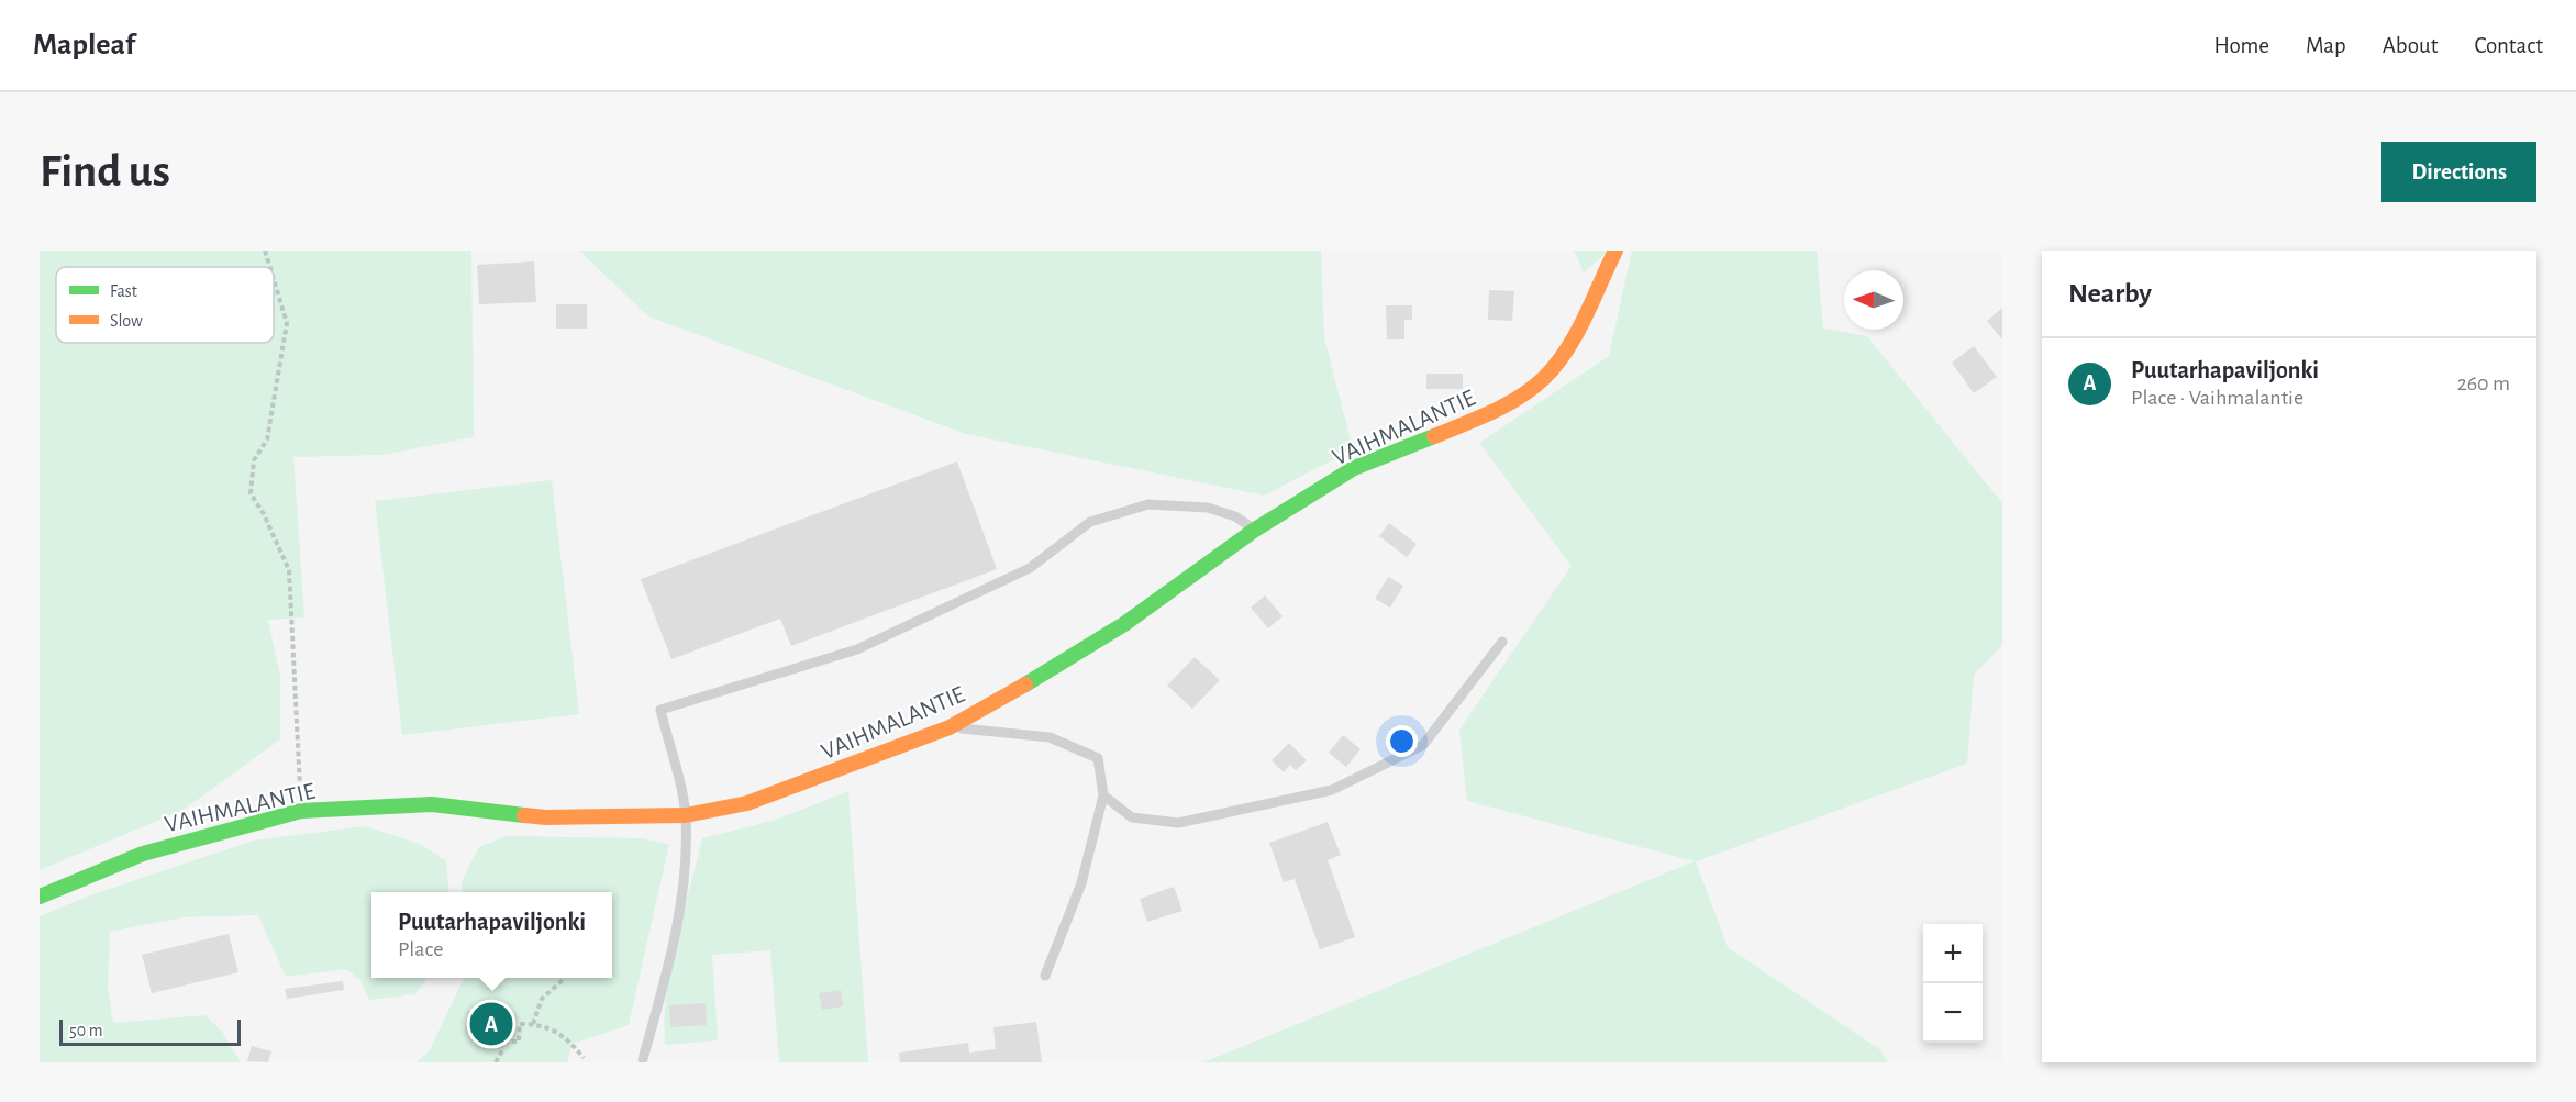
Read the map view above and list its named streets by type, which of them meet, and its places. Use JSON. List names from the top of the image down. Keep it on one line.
{"streets":{"street":["VAIHMALANTIE"]},"legend":["Fast","Slow"],"scale_bar":"50 m","north":"left","page":{"header":"Mapleaf","nav":["Home","Map","About","Contact"],"buttons":"Directions","title":"Find us","heading":"Nearby","list":[{"mark":"A","name":"Puutarhapaviljonki","note":"Place · Vaihmalantie","value":"260 m"}],"popup":["Puutarhapaviljonki","Place"],"map_buttons":["+","−"],"pins":"A","scale":"50 m"}}
